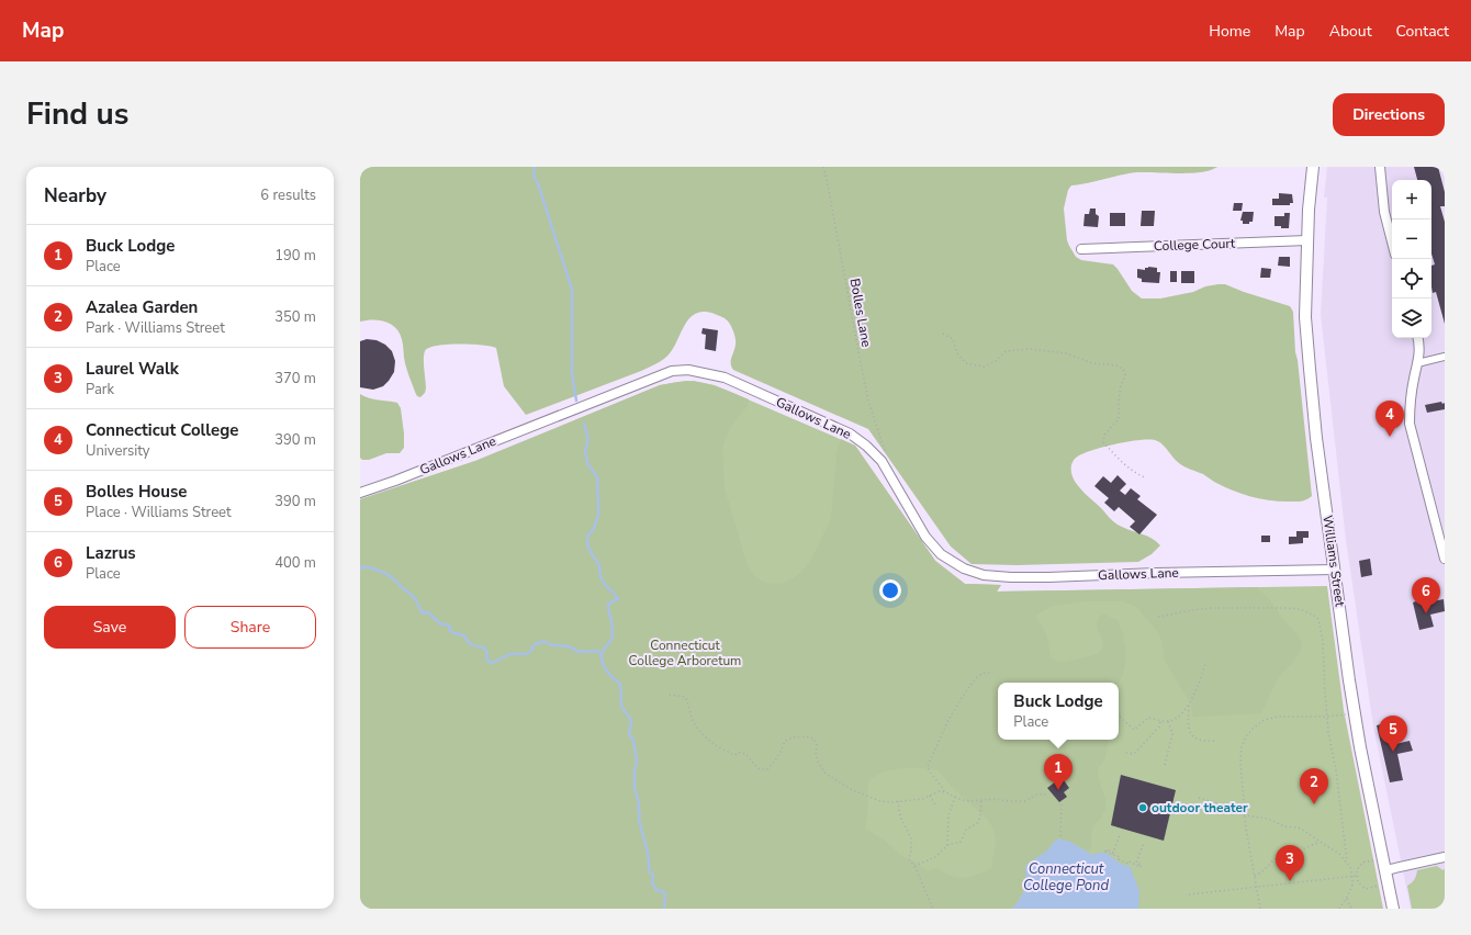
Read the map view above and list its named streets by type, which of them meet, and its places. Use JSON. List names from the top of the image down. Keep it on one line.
{"streets":{"street":["College Court","Gallows Lane","Williams Street"],"path":["Bolles Lane"]},"crossings":[["College Court","Williams Street"],["Bolles Lane","Gallows Lane"],["Gallows Lane","Williams Street"]],"water":["Connecticut College Pond"],"parks":["Connecticut College Arboretum"],"places":["outdoor theater"],"page":{"header":"Map","nav":["Home","Map","About","Contact"],"title":"Find us","buttons":["Directions",["Save","Share"]],"heading":["Nearby","6 results"],"map_buttons":["+","−"],"list":[{"mark":"1","name":"Buck Lodge","note":"Place","value":"190 m"},{"mark":"2","name":"Azalea Garden","note":"Park · Williams Street","value":"350 m"},{"mark":"3","name":"Laurel Walk","note":"Park","value":"370 m"},{"mark":"4","name":"Connecticut College","note":"University","value":"390 m"},{"mark":"5","name":"Bolles House","note":"Place · Williams Street","value":"390 m"},{"mark":"6","name":"Lazrus","note":"Place","value":"400 m"}],"pins":["4","6","5","1","2","3"],"popup":["Buck Lodge","Place"]}}
